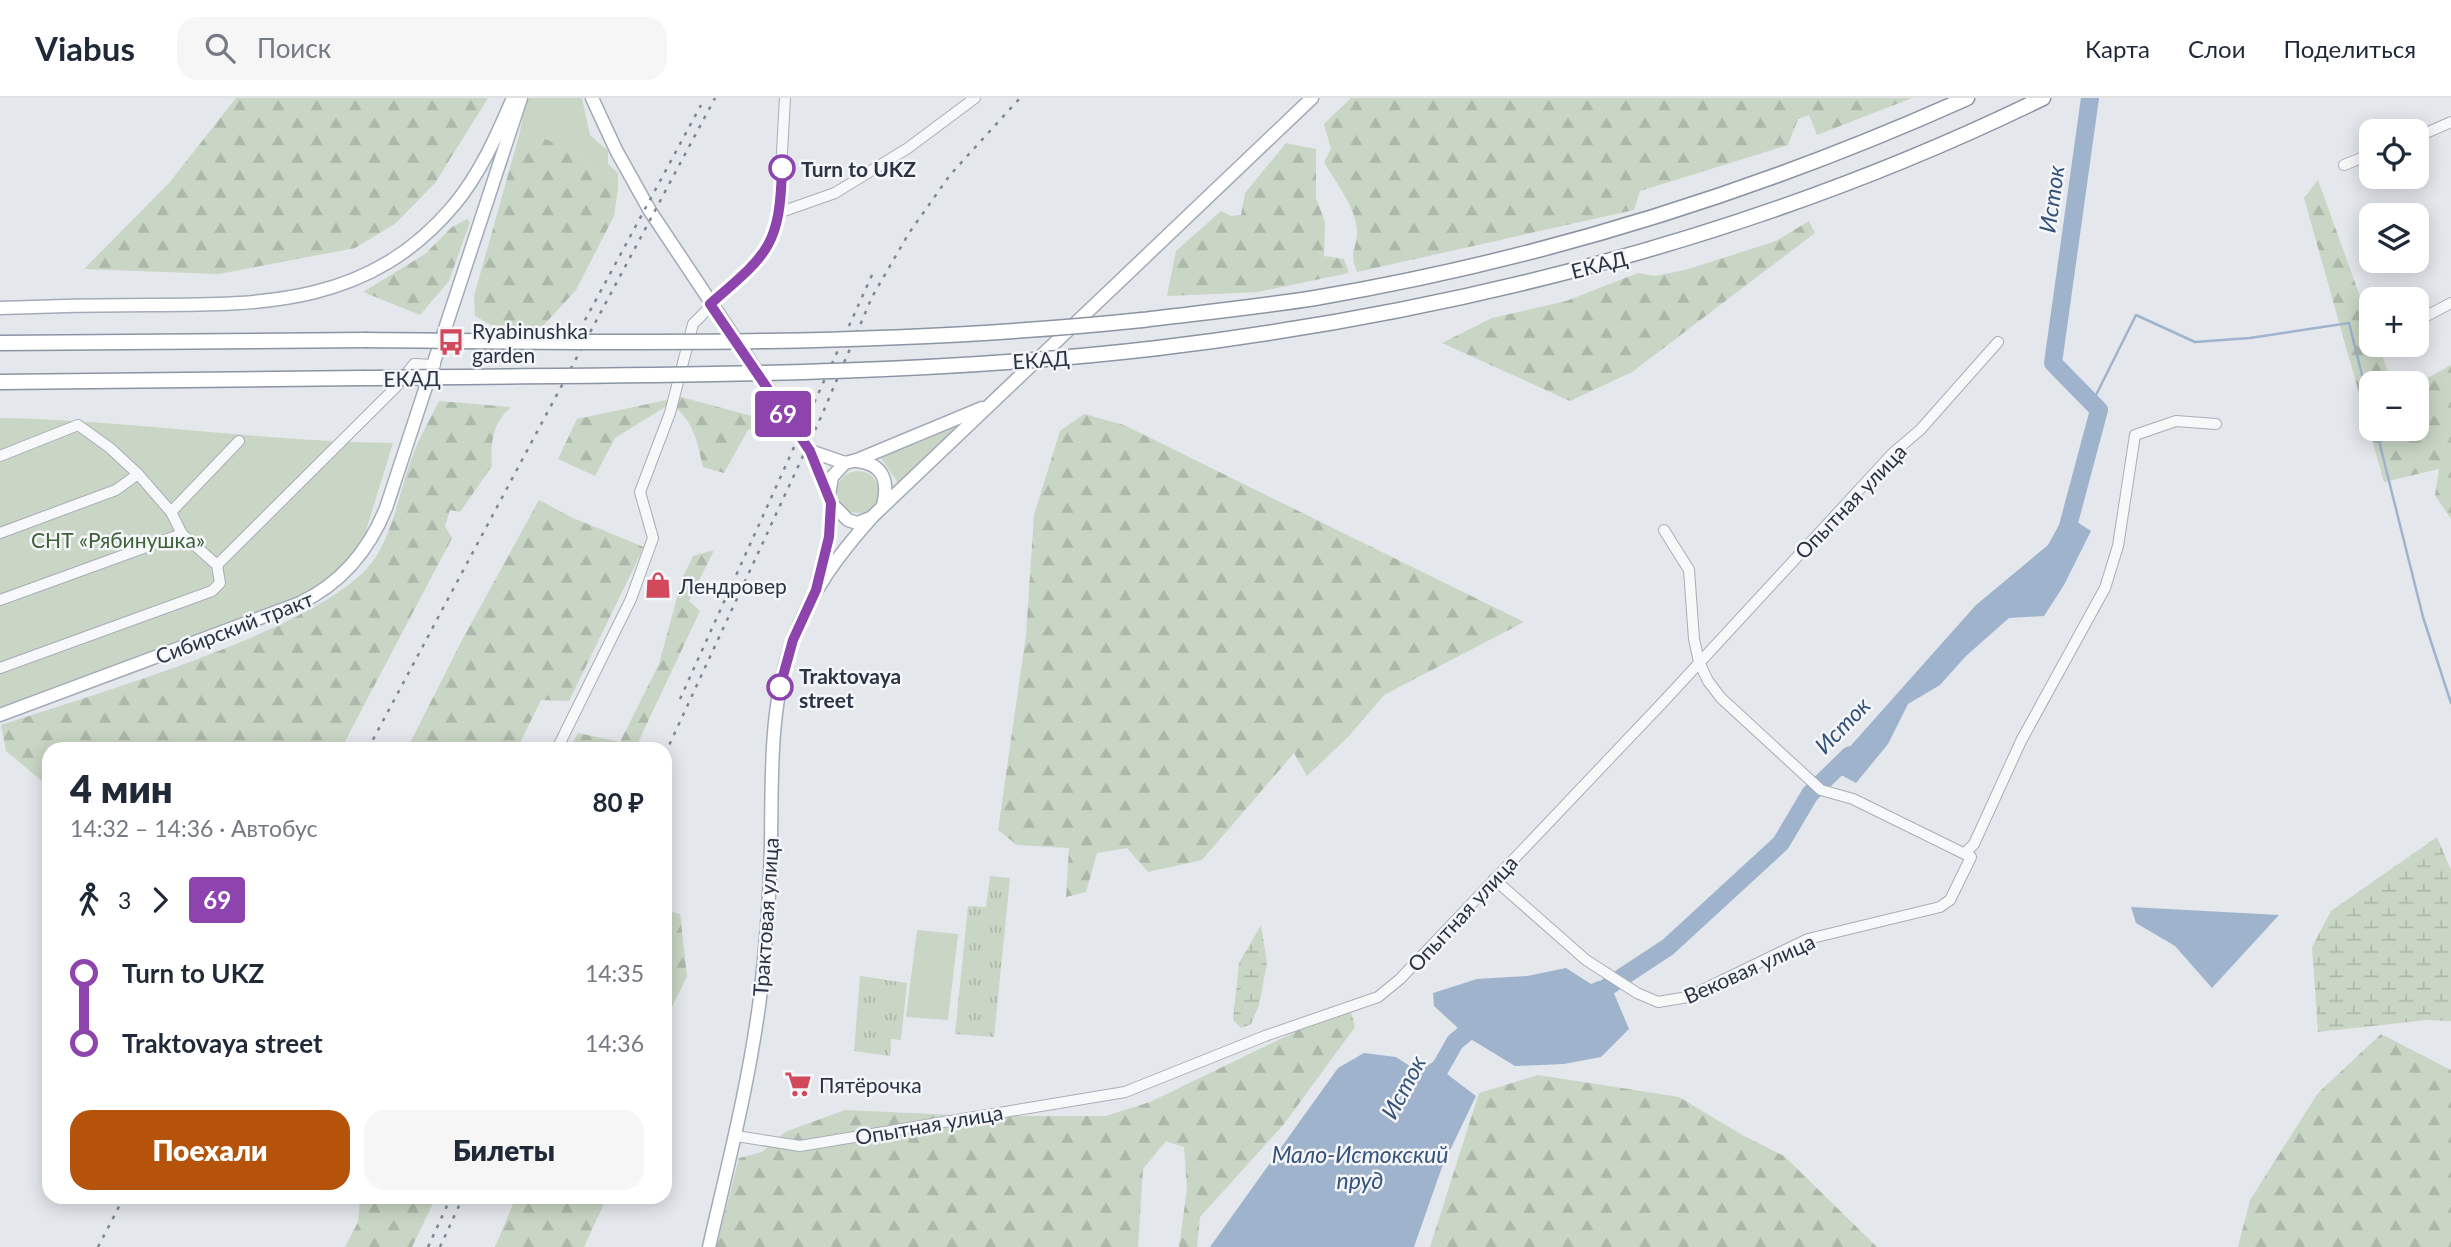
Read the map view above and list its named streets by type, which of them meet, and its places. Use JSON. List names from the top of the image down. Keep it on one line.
{"streets":{"highway":["ЕКАД"],"main road":["Сибирский тракт","Трактовая улица"],"street":["Опытная улица","Вековая улица"]},"crossings":[["Опытная улица","Трактовая улица"],["Опытная улица","Вековая улица"]],"water":["Исток","Мало-Истокский пруд"],"parks":["СНТ «Рябинушка»"],"places":{"other":["Turn to UKZ","Traktovaya street"],"bus stop":["Ryabinushka garden"],"shop":["Лендровер"],"supermarket":["Пятёрочка"]},"lines":["bus line 69"],"page":{"header":"Viabus","search":"Поиск","nav":["Карта","Слои","Поделиться"],"on_map":"69","map_buttons":["+","−"],"heading":["4 мин","14:32 – 14:36 · Автобус","80 ₽"],"legs":["3","69"],"list":[{"name":"Turn to UKZ","value":"14:35"},{"name":"Traktovaya street","value":"14:36"}],"buttons":["Поехали","Билеты"]}}
